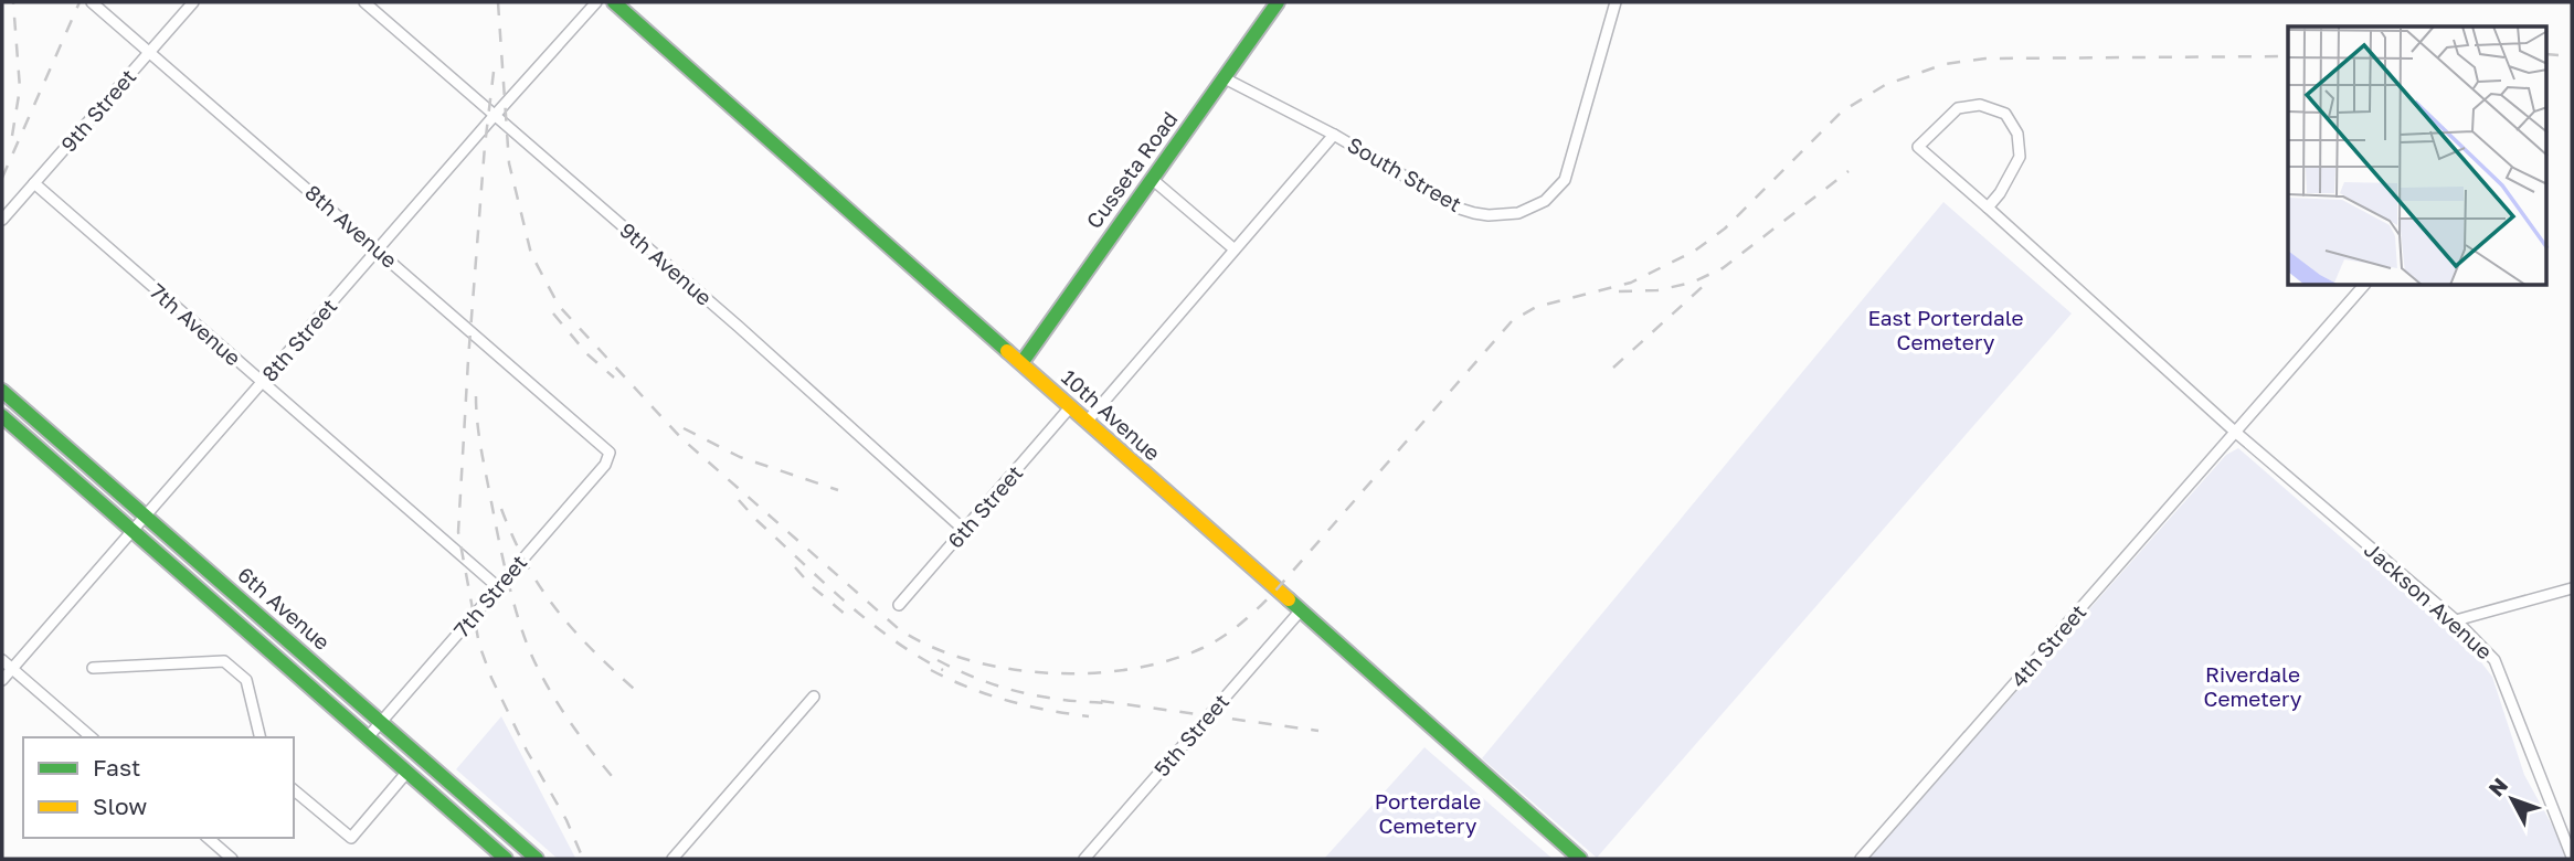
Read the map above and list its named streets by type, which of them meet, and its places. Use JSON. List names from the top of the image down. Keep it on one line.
{"streets":{"main road":["Cusseta Road","10th Avenue","6th Avenue"],"street":["9th Street","South Street","8th Avenue","9th Avenue","7th Avenue","8th Street","6th Street","7th Street","Jackson Avenue","4th Street","5th Street"]},"crossings":[["9th Street","8th Avenue"],["9th Street","7th Avenue"],["Cusseta Road","10th Avenue"],["South Street","10th Avenue"],["8th Avenue","8th Street"],["8th Avenue","7th Street"],["9th Avenue","8th Street"],["9th Avenue","6th Street"],["7th Avenue","8th Street"],["7th Avenue","7th Street"],["8th Street","6th Avenue"],["10th Avenue","6th Street"],["10th Avenue","5th Street"],["7th Street","6th Avenue"],["Jackson Avenue","4th Street"]],"parks":["East Porterdale Cemetery","Riverdale Cemetery","Porterdale Cemetery"],"legend":["Fast","Slow"],"north":"top left"}
